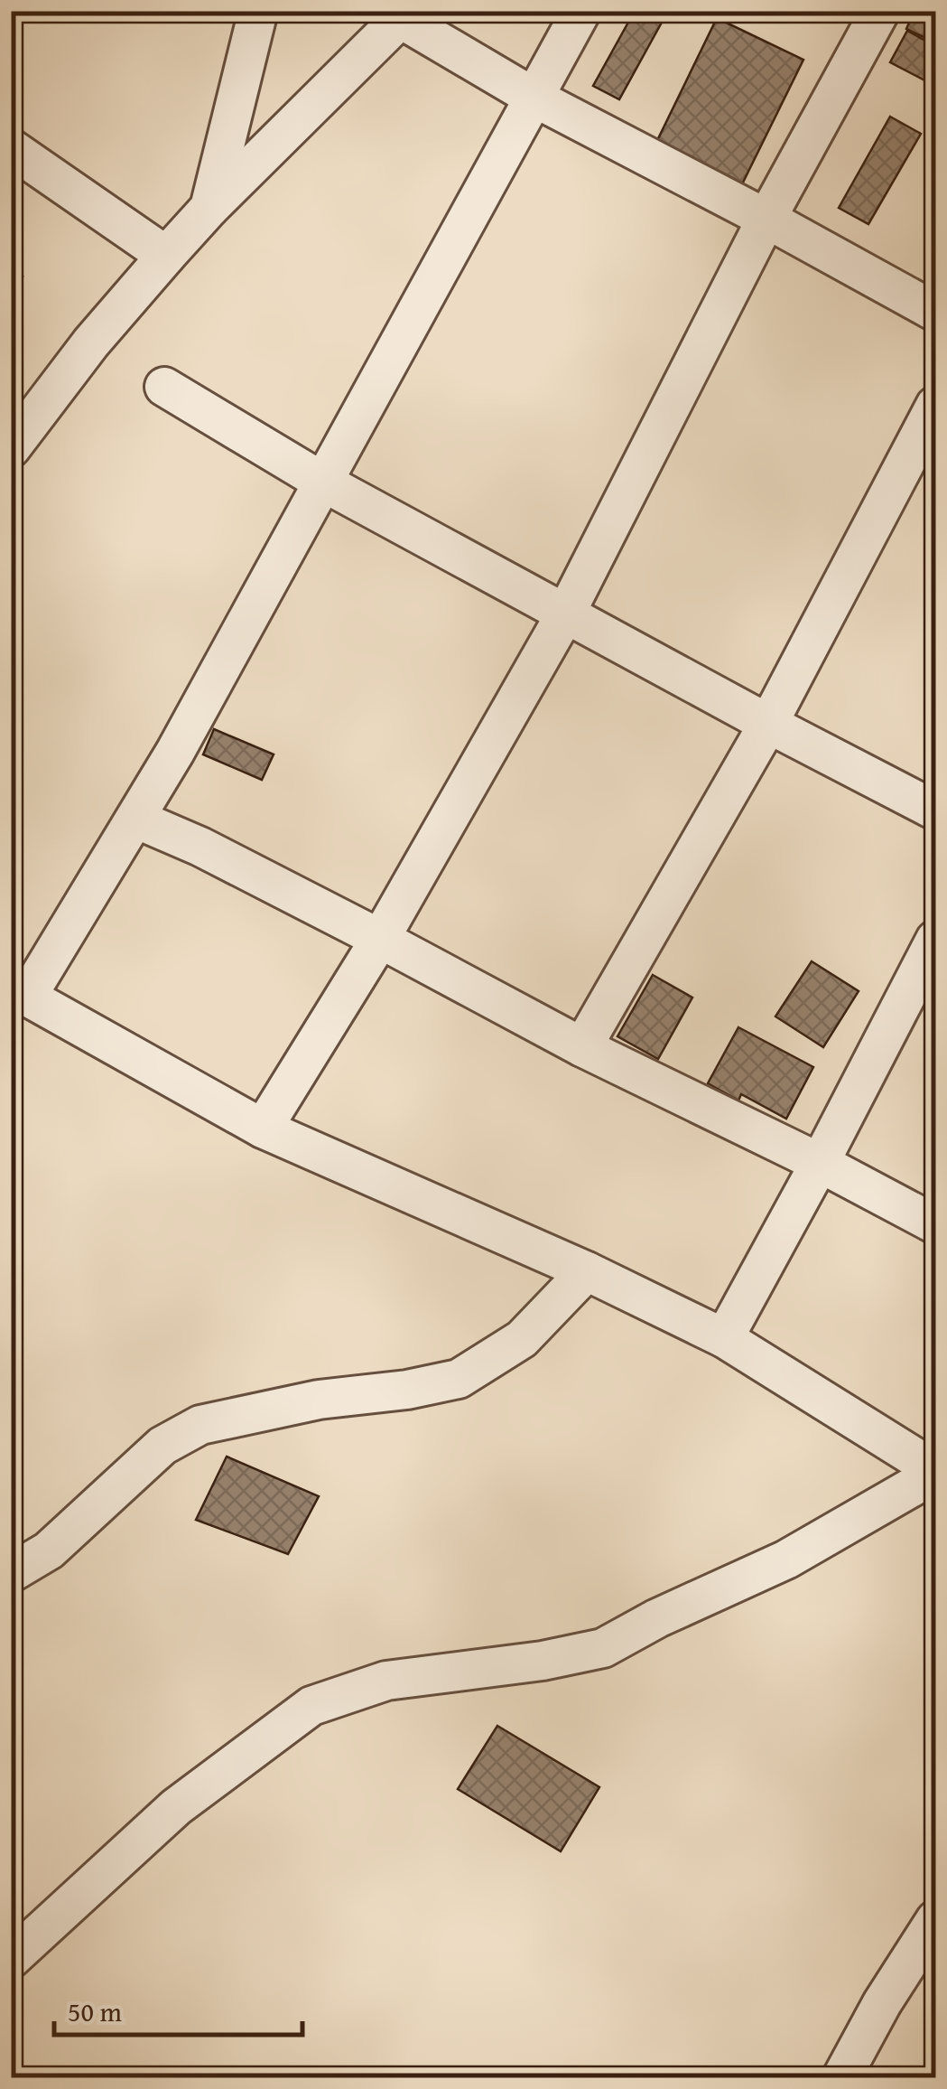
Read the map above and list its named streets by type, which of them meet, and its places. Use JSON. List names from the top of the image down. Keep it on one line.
{"scale_bar":"50 m"}
